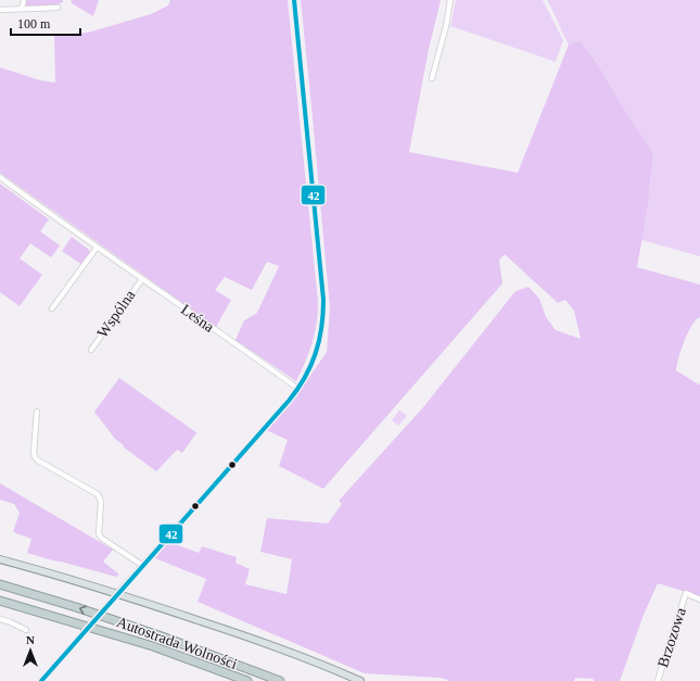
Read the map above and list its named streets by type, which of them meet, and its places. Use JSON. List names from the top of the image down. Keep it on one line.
{"streets":{"highway":["Autostrada Wolności"],"street":["Wspólna","Leśna","Brzozowa"]},"crossings":[["Wspólna","Leśna"]],"lines":["transit line 42"],"scale_bar":"100 m","north":"top"}
